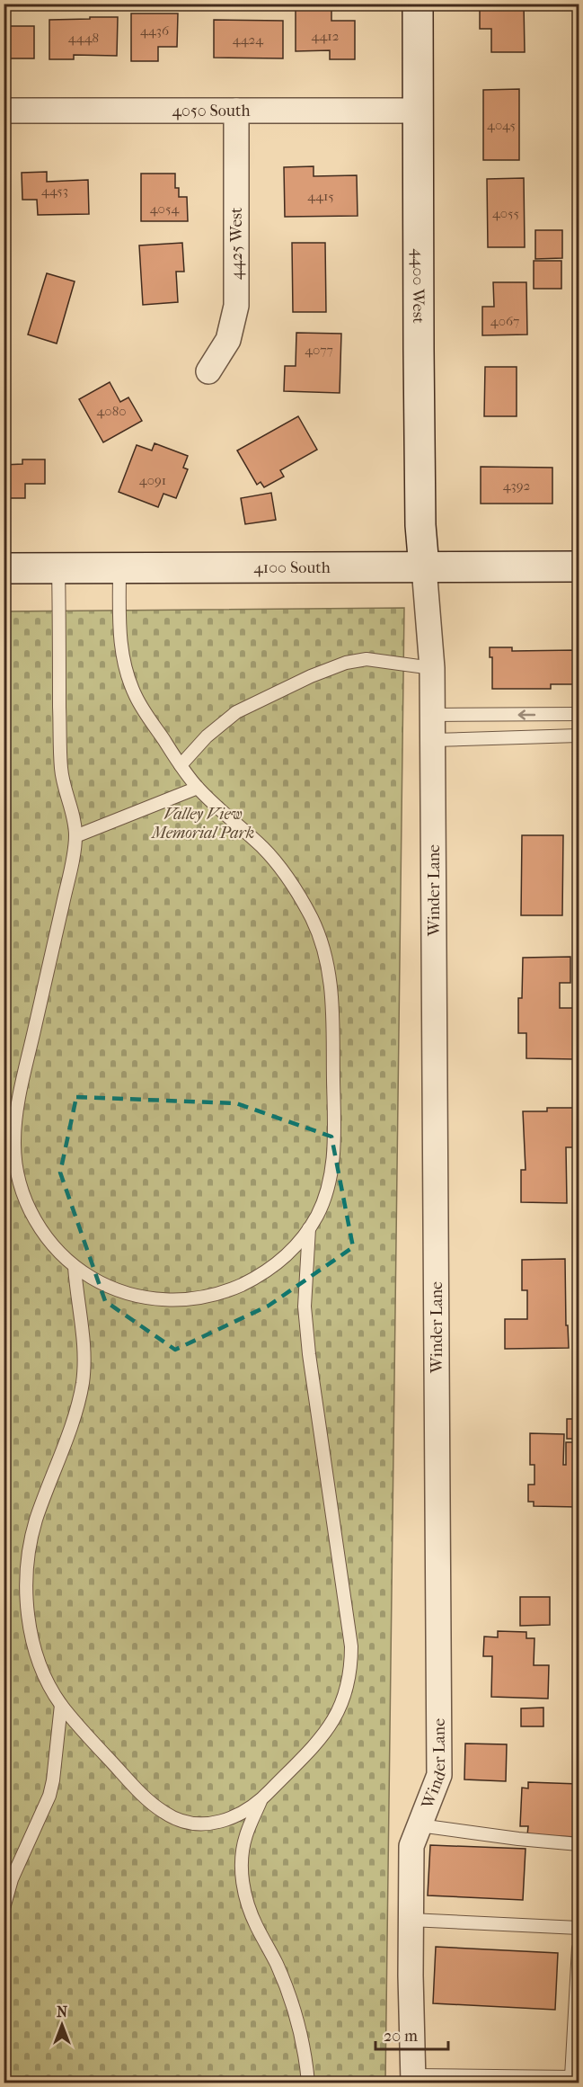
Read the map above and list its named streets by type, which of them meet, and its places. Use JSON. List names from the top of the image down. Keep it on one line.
{"streets":{"main road":["4400 West","4100 South"],"street":["4050 South","4425 West","Winder Lane"]},"crossings":[["4050 South","4425 West"],["4050 South","4400 West"],["4400 West","4100 South"],["4400 West","Winder Lane"],["4100 South","Winder Lane"]],"parks":["Valley View Memorial Park"],"house_numbers":["4436","4412","4448","4424","4045","4453","4415","4054","4055","4067","4077","4080","4091","4392"],"scale_bar":"20 m","north":"top"}
